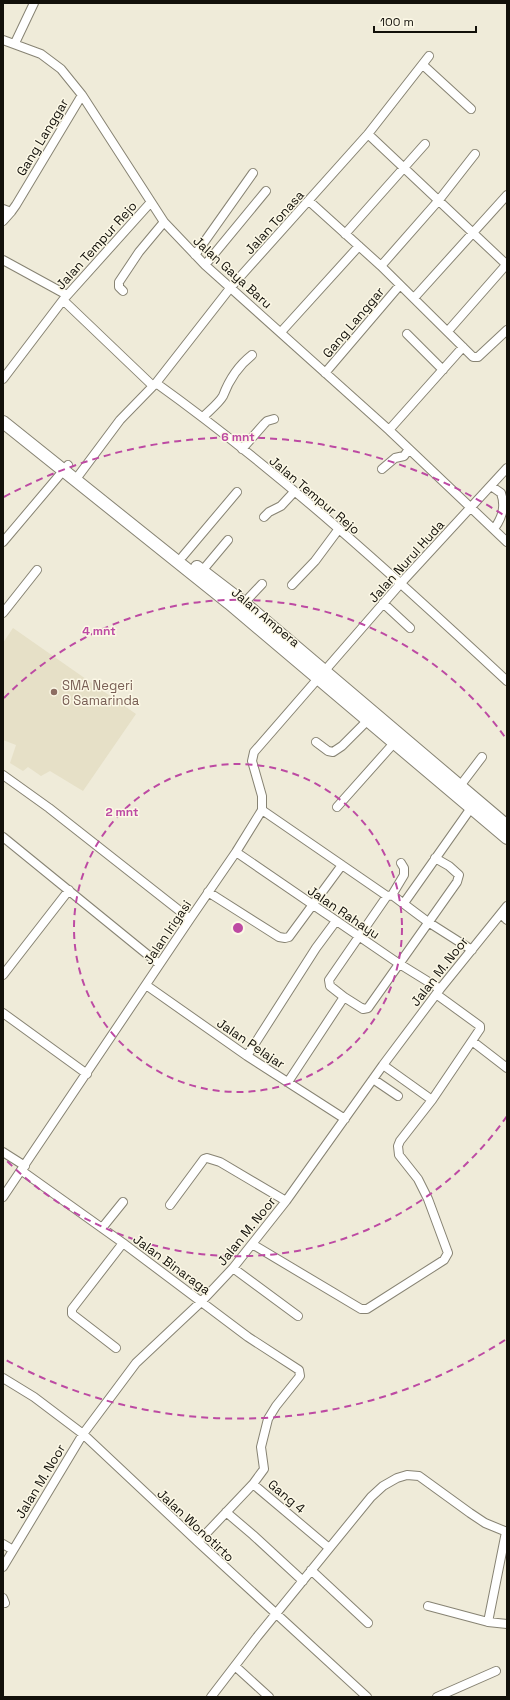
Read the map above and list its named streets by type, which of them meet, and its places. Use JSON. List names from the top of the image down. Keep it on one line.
{"streets":{"main road":["Jalan Ampera"],"street":["Gang Langgar","Jalan Tonasa","Jalan Tempur Rejo","Jalan Gaya Baru","Jalan Nurul Huda","Jalan Rahayu","Jalan Irigasi","Jalan M. Noor","Jalan Pelajar","Jalan Binaraga","Gang 4","Jalan Wonotirto"]},"crossings":[["Gang Langgar","Jalan Gaya Baru"],["Jalan Tonasa","Jalan Tempur Rejo"],["Jalan Tonasa","Jalan Gaya Baru"],["Jalan Tonasa","Jalan Ampera"],["Jalan Tempur Rejo","Jalan Gaya Baru"],["Jalan Tempur Rejo","Jalan Nurul Huda"],["Jalan Gaya Baru","Jalan Nurul Huda"],["Jalan Nurul Huda","Jalan Ampera"],["Jalan Rahayu","Jalan Irigasi"],["Jalan Rahayu","Jalan M. Noor"],["Jalan Irigasi","Jalan Pelajar"],["Jalan Irigasi","Jalan Binaraga"],["Jalan M. Noor","Jalan Pelajar"],["Jalan M. Noor","Jalan Binaraga"],["Jalan M. Noor","Jalan Wonotirto"],["Jalan Binaraga","Gang 4"],["Gang 4","Jalan Wonotirto"]],"places":["SMA Negeri 6 Samarinda"],"scale_bar":"100 m","rings":["6 mnt","4 mnt","2 mnt"]}
